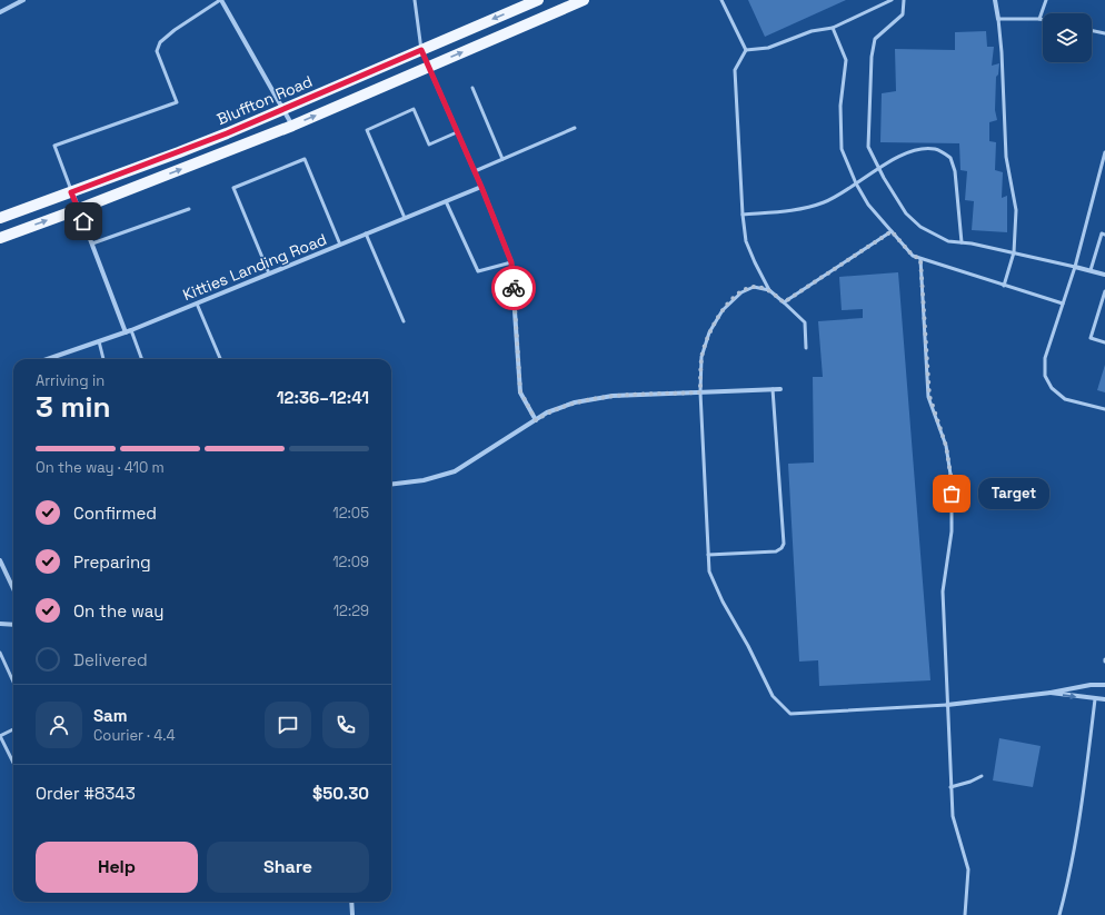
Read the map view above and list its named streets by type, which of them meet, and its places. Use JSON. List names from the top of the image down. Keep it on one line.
{"streets":{"main road":["Bluffton Road"],"street":["Kitties Landing Road"]},"places":["Target"],"page":{"heading":["3 min","Arriving in","12:36–12:41"],"panel":["Sam","Courier · 4.4","Order #8343","$50.30"],"bar":"On the way · 410 m","bubble":"Target","list":[["Confirmed","12:05"],["Preparing","12:09"],["On the way","12:29"],"Delivered"],"buttons":["Help","Share"]}}
